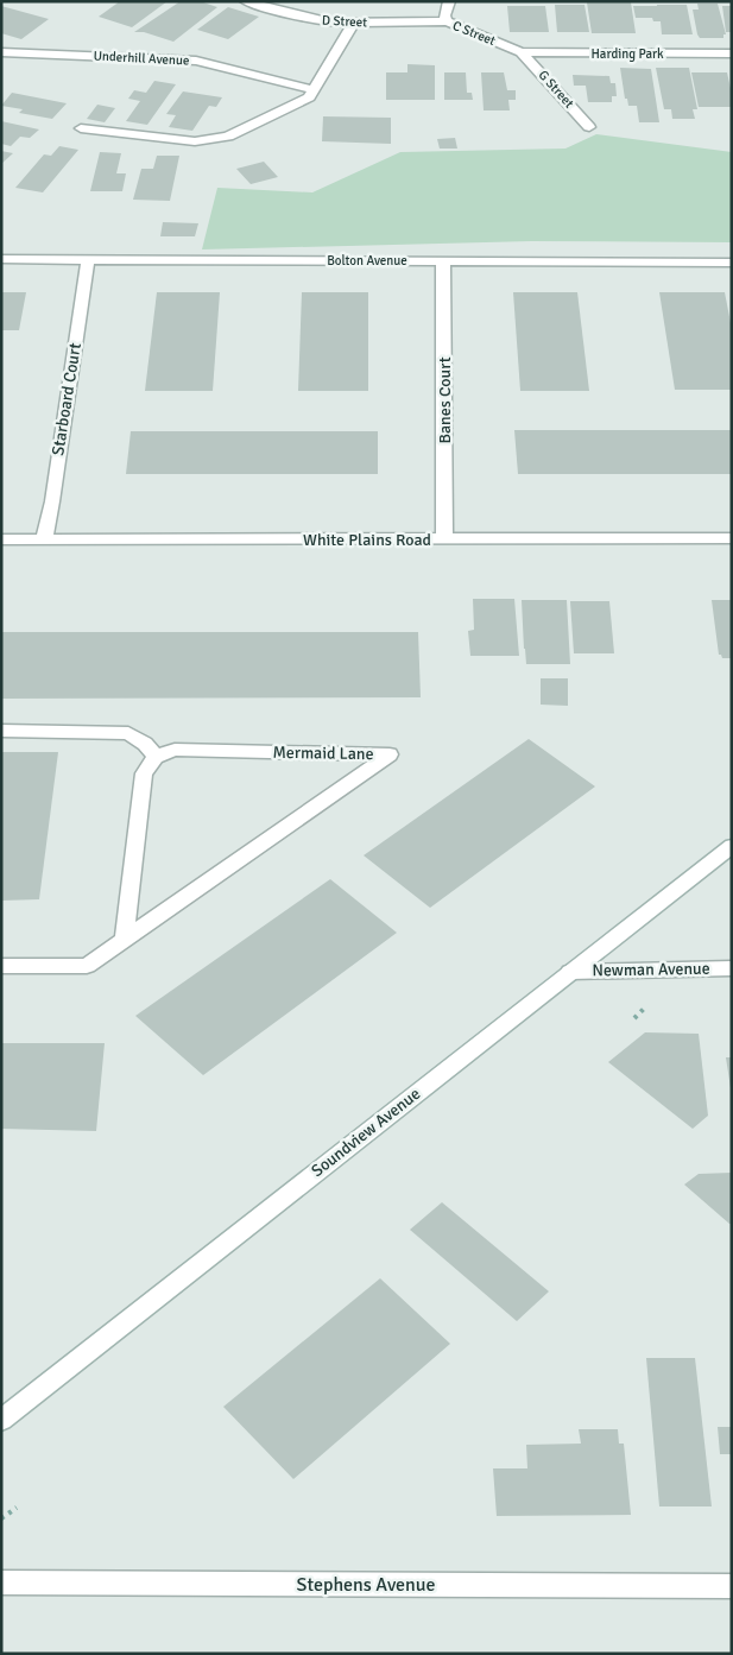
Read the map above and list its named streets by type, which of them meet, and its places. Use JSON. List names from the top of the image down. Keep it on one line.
{"streets":{"street":["D Street","C Street","Harding Park","Underhill Avenue","G Street","Bolton Avenue","Starboard Court","Banes Court","White Plains Road","Mermaid Lane","Newman Avenue","Soundview Avenue","Stephens Avenue"]},"crossings":[["D Street","C Street"],["C Street","Harding Park"],["C Street","G Street"],["Harding Park","G Street"],["Bolton Avenue","Starboard Court"],["Bolton Avenue","Banes Court"],["Starboard Court","White Plains Road"],["Banes Court","White Plains Road"],["Newman Avenue","Soundview Avenue"]]}
